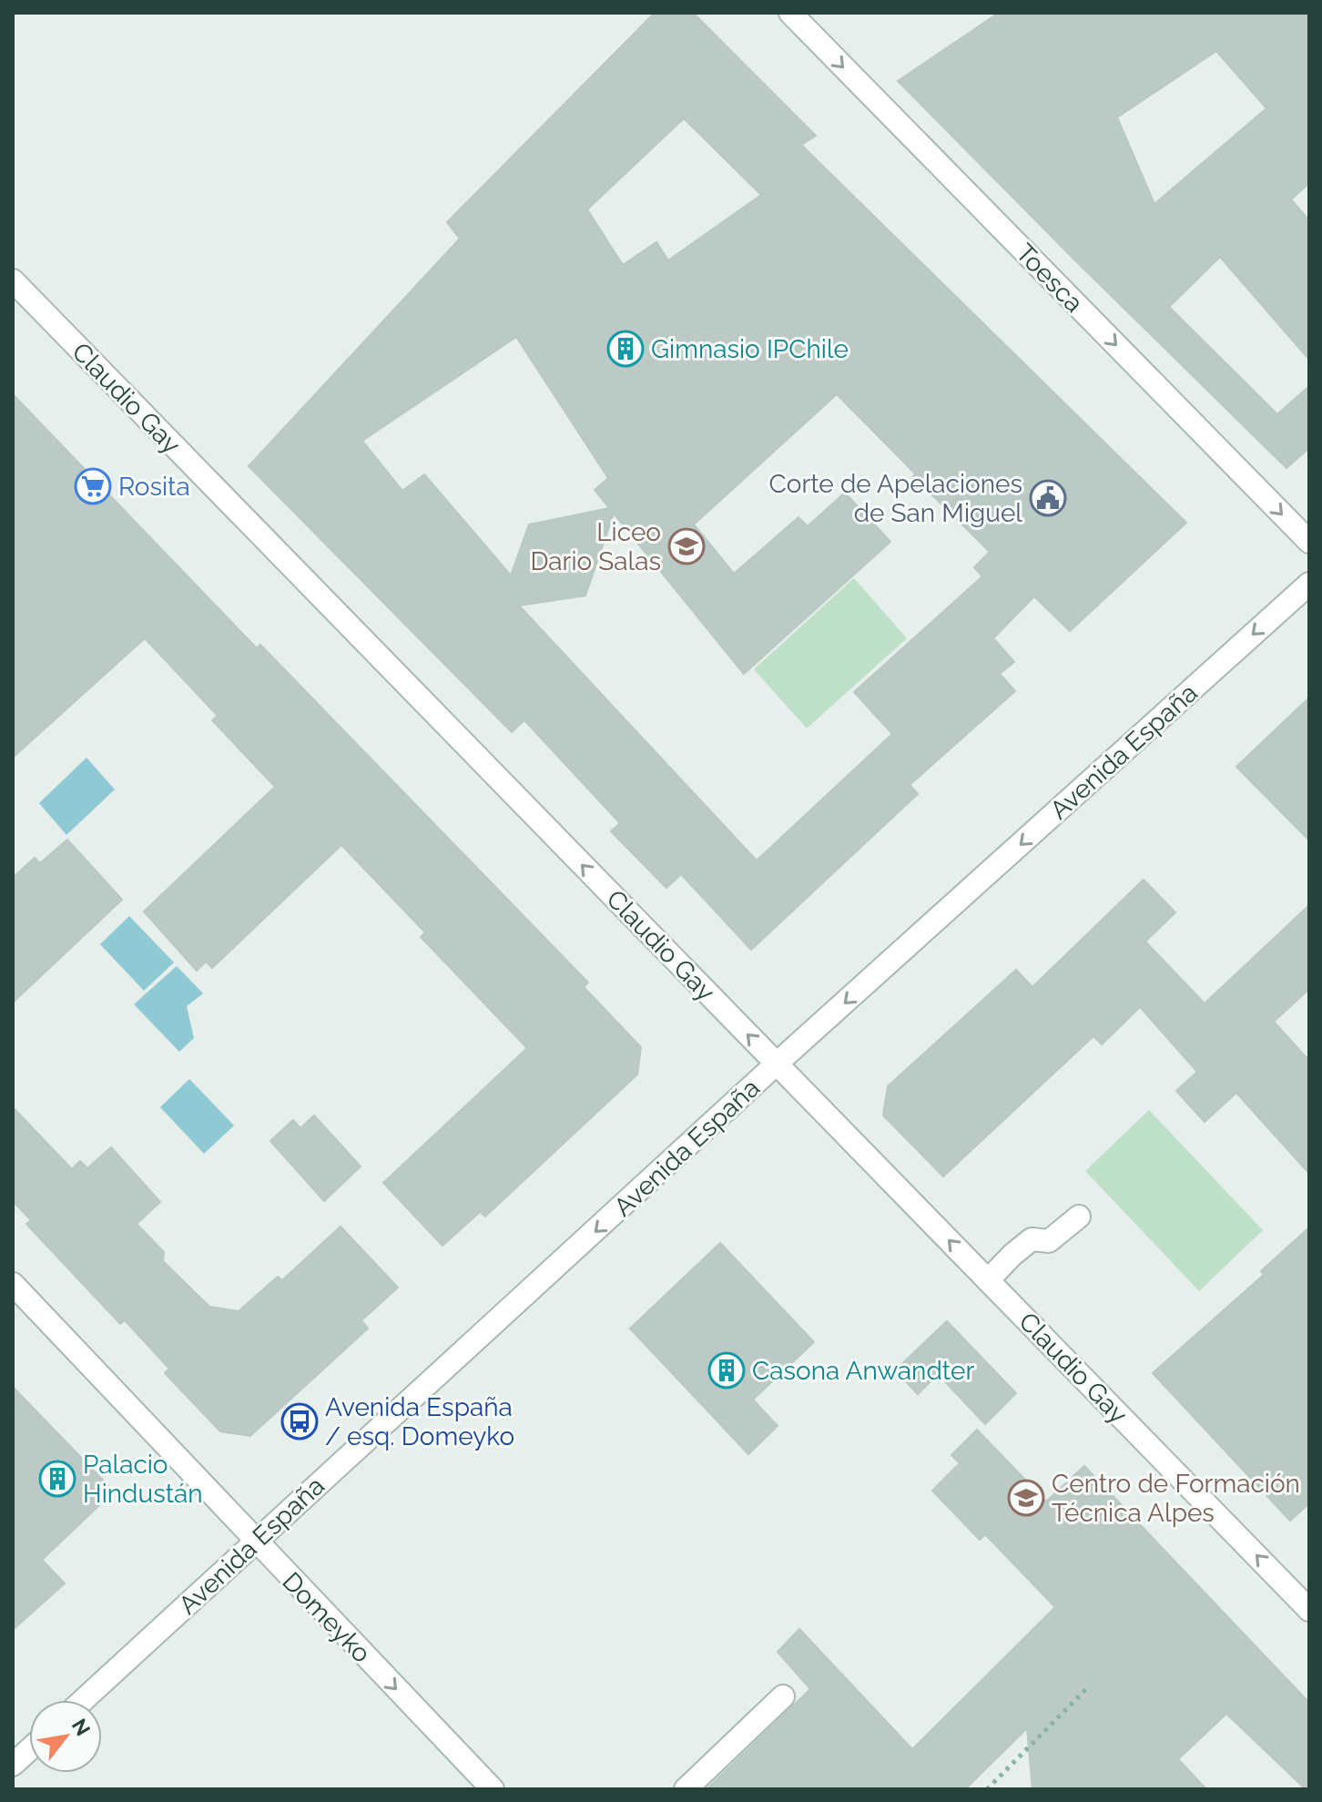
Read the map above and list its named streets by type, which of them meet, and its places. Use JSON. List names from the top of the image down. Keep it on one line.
{"streets":{"street":["Toesca","Claudio Gay","Avenida España","Domeyko"]},"crossings":[["Claudio Gay","Avenida España"],["Avenida España","Domeyko"]],"one_way":["Toesca","Claudio Gay","Avenida España","Domeyko"],"places":{"building":["Gimnasio IPChile","Casona Anwandter","Palacio Hindustán"],"supermarket":["Rosita"],"public building":["Corte de Apelaciones de San Miguel"],"school or university":["Liceo Dario Salas","Centro de Formación Técnica Alpes"],"bus stop":["Avenida España / esq. Domeyko"]},"north":"top right"}
